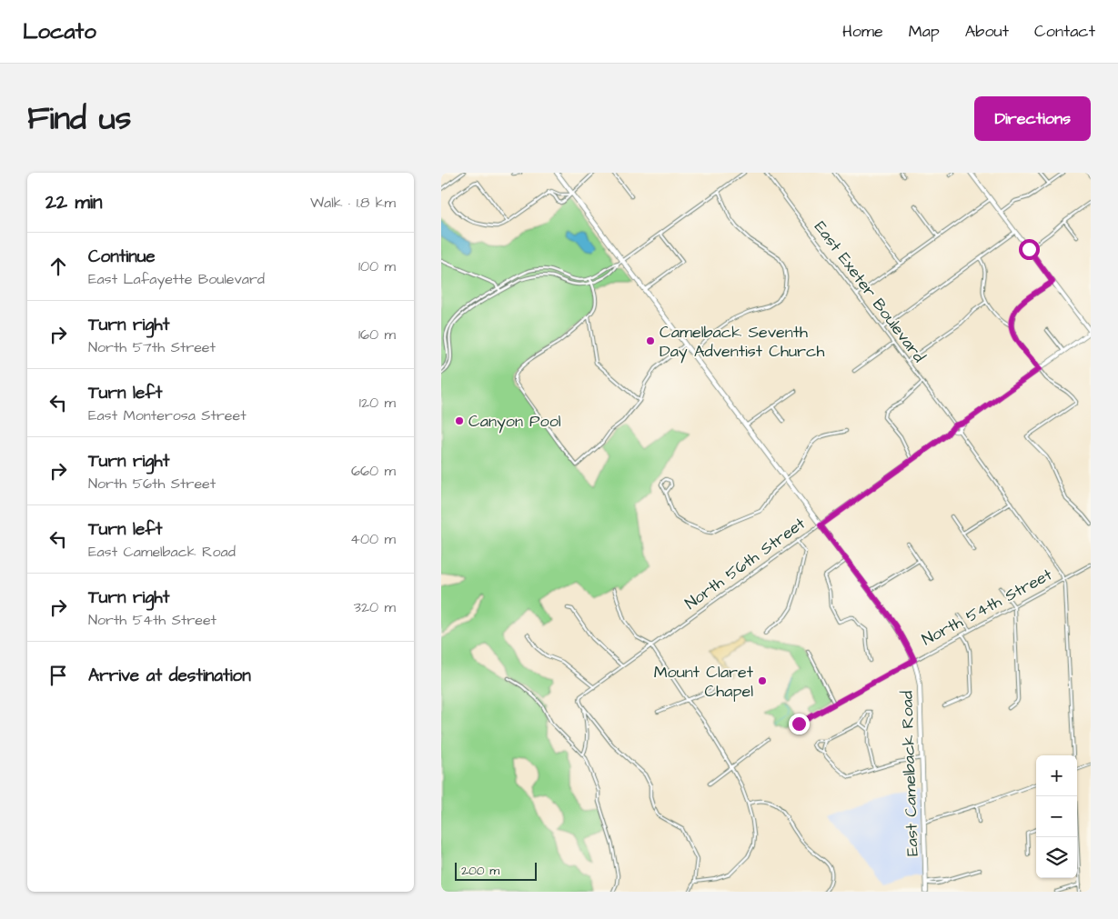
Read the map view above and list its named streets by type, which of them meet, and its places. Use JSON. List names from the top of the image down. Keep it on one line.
{"streets":{"main road":["North 56th Street","East Camelback Road"],"street":["East Exeter Boulevard","North 54th Street"]},"crossings":[["East Exeter Boulevard","North 56th Street"],["East Exeter Boulevard","North 54th Street"],["North 56th Street","East Camelback Road"],["North 54th Street","East Camelback Road"]],"places":["Camelback Seventh Day Adventist Church","Canyon Pool","Mount Claret Chapel"],"scale_bar":"200 m","page":{"header":"Locato","nav":["Home","Map","About","Contact"],"title":"Find us","buttons":"Directions","heading":["22 min","Walk · 1.8 km"],"list":[["Continue","East Lafayette Boulevard","100 m"],["Turn right","North 57th Street","160 m"],["Turn left","East Monterosa Street","120 m"],["Turn right","North 56th Street","660 m"],["Turn left","East Camelback Road","400 m"],["Turn right","North 54th Street","320 m"],"Arrive at destination"],"map_buttons":["+","−"],"scale":"200 m"}}
